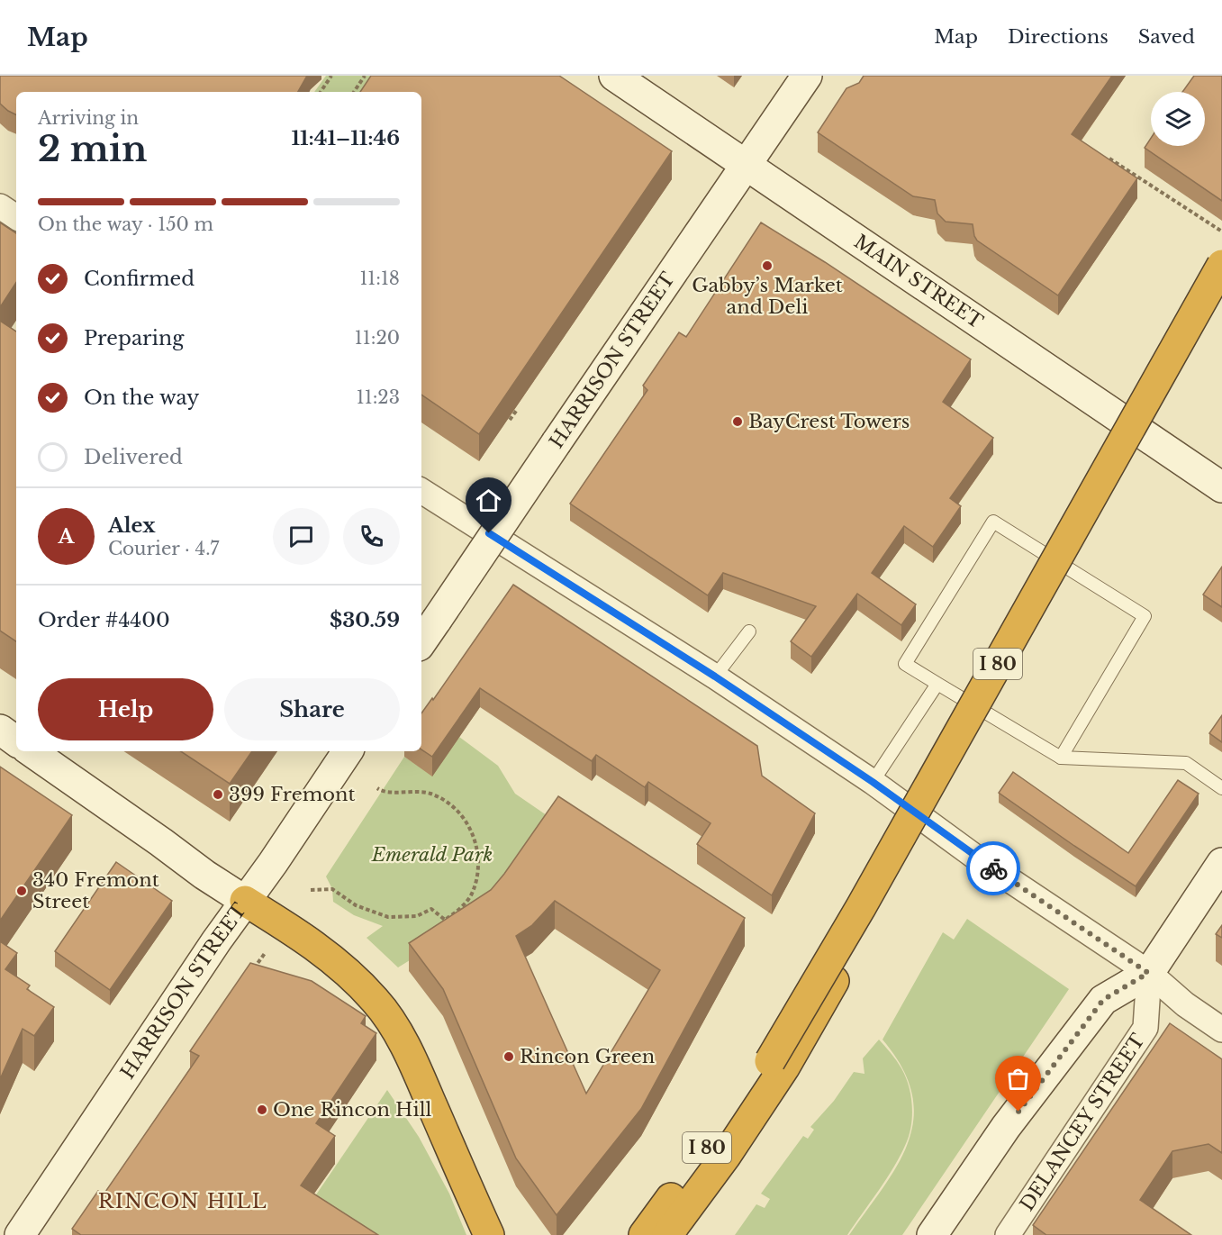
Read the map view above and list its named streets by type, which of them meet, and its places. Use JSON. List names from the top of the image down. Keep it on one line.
{"streets":{"highway":["I 80"],"main road":["MAIN STREET","HARRISON STREET"],"street":["DELANCEY STREET"]},"crossings":[["MAIN STREET","HARRISON STREET"]],"districts":["RINCON HILL"],"parks":["Emerald Park"],"places":["Gabby’s Market and Deli","BayCrest Towers","399 Fremont","340 Fremont Street","Rincon Green","One Rincon Hill"],"page":{"header":"Map","nav":["Map","Directions","Saved"],"heading":["2 min","Arriving in","11:41–11:46"],"panel":["Alex","Courier · 4.7","Order #4400","$30.59"],"bar":"On the way · 150 m","list":[["Confirmed","11:18"],["Preparing","11:20"],["On the way","11:23"],"Delivered"],"round":"A","buttons":["Help","Share"]}}
